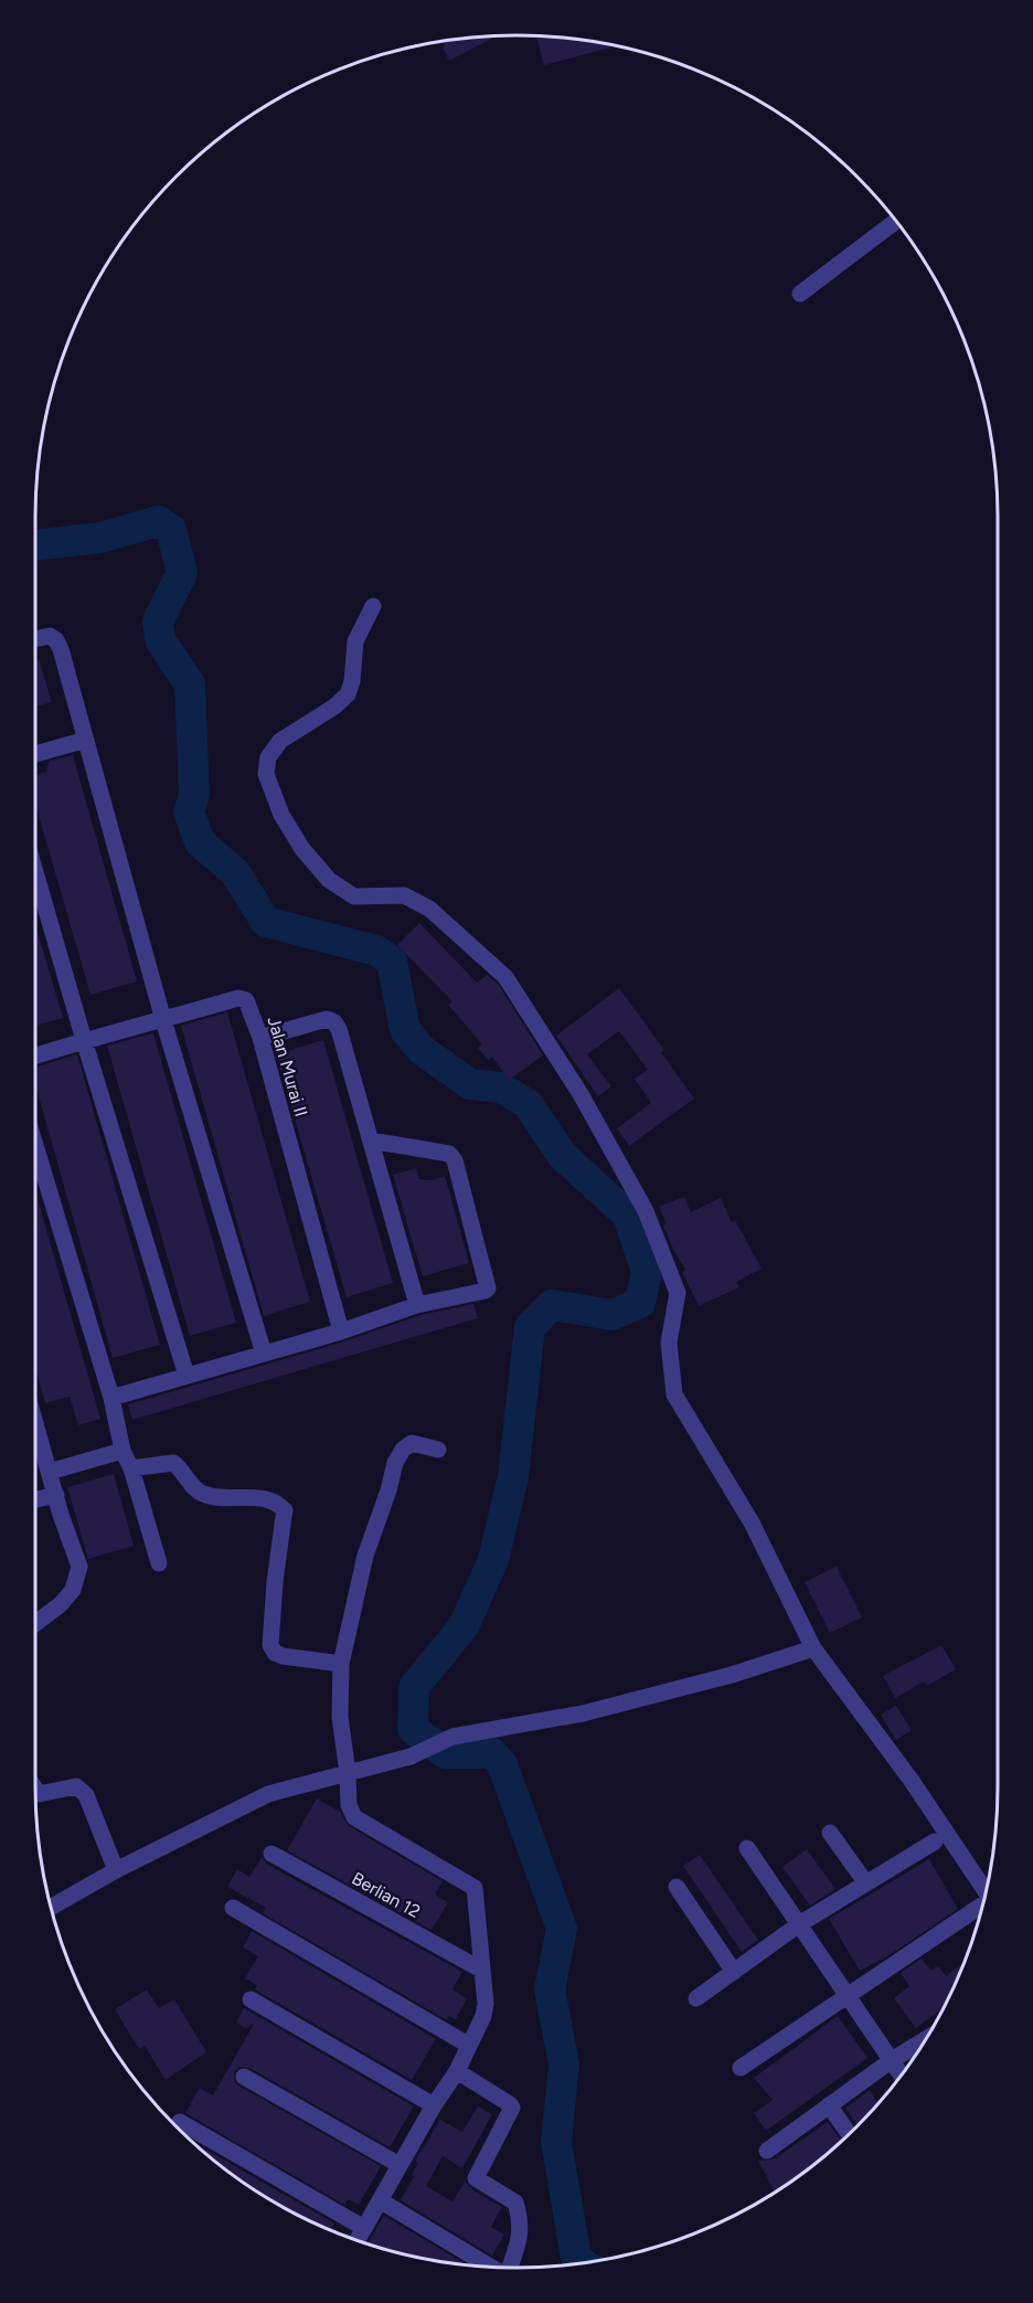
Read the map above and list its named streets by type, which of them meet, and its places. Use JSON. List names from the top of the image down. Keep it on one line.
{"streets":{"street":["Jalan Murai II","Berlian 12"]}}
